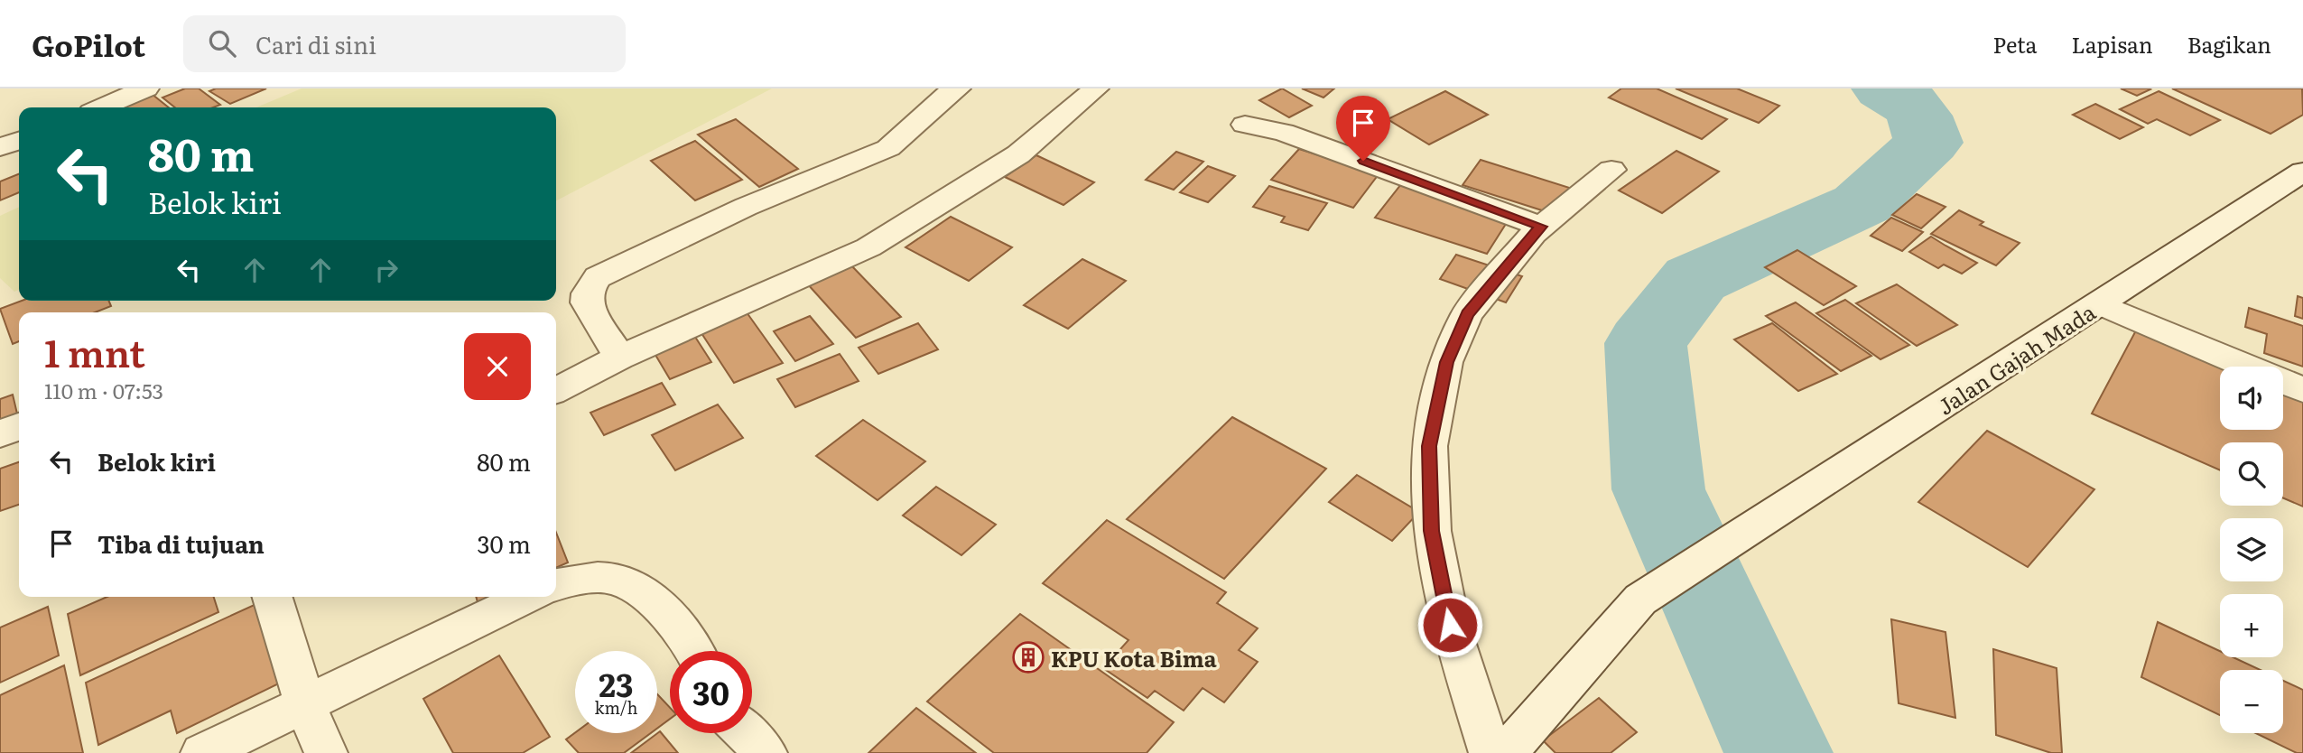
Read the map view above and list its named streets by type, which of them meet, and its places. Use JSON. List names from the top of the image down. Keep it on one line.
{"streets":{"street":["Jalan Gajah Mada"]},"places":{"building":["KPU Kota Bima"]},"page":{"header":"GoPilot","search":"Cari di sini","nav":["Peta","Lapisan","Bagikan"],"turn":["80 m","Belok kiri"],"heading":["1 mnt","110 m · 07:53"],"map_buttons":["+","−"],"list":[{"name":"Belok kiri","value":"80 m"},{"name":"Tiba di tujuan","value":"30 m"}],"speed":"23 km/h","limit":"30"}}
